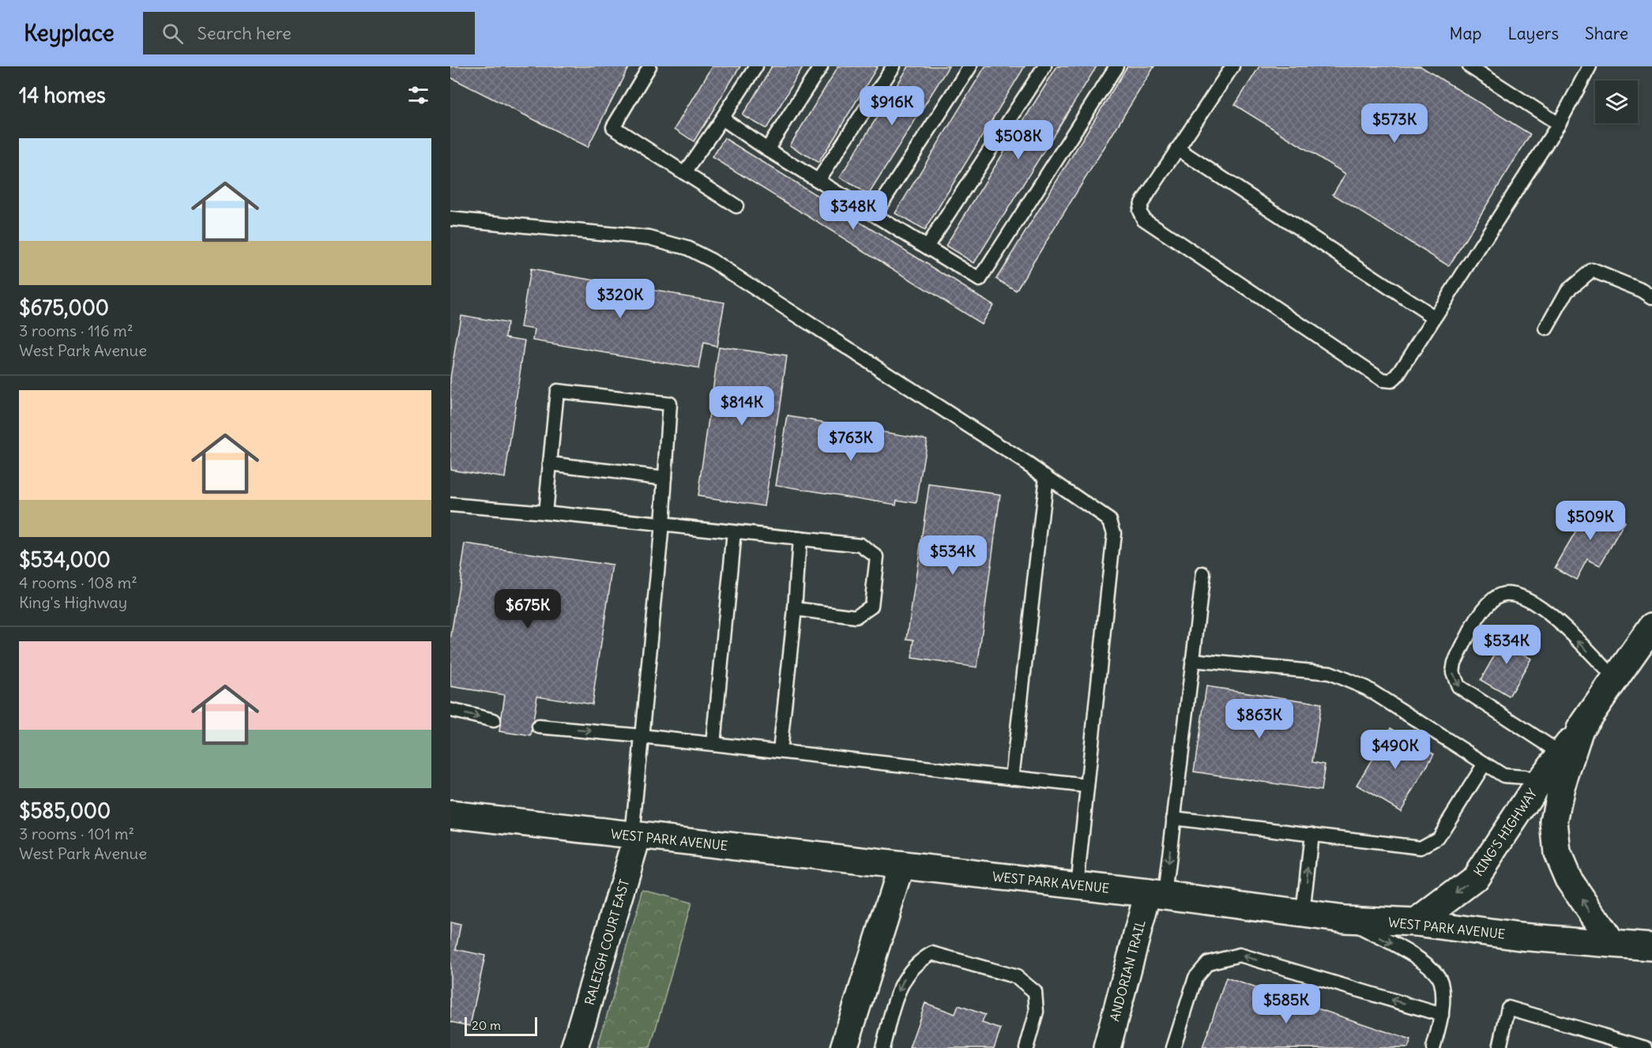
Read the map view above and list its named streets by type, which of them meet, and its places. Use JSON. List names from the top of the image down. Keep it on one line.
{"streets":{"street":["KING'S HIGHWAY","WEST PARK AVENUE","RALEIGH COURT EAST","ANDORIAN TRAIL"]},"crossings":[["KING'S HIGHWAY","WEST PARK AVENUE"],["WEST PARK AVENUE","RALEIGH COURT EAST"],["WEST PARK AVENUE","ANDORIAN TRAIL"]],"one_way":["KING'S HIGHWAY"],"scale_bar":"20 m","page":{"header":"Keyplace","search":"Search here","nav":["Map","Layers","Share"],"heading":"14 homes","price":["$916K","$573K","$508K","$348K","$320K","$814K","$763K","$509K","$534K","$675K","$534K","$863K","$490K","$585K"],"list":[{"name":"$675,000","note":"3 rooms · 116 m² · West Park Avenue"},{"name":"$534,000","note":"4 rooms · 108 m² · King's Highway"},{"name":"$585,000","note":"3 rooms · 101 m² · West Park Avenue"}],"scale":"20 m"}}
